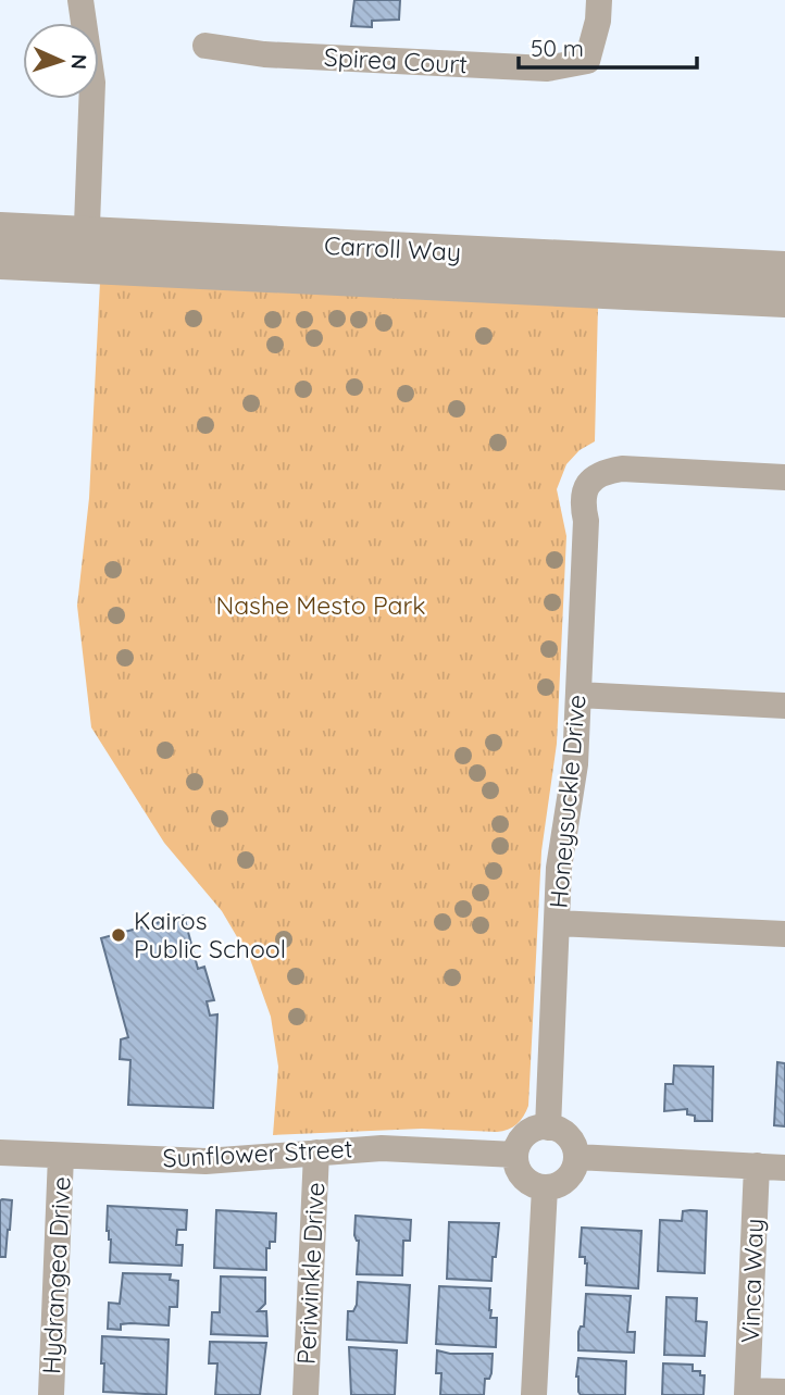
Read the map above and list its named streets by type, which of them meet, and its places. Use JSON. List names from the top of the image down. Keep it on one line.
{"streets":{"street":["Spirea Court","Carroll Way","Honeysuckle Drive","Sunflower Street","Periwinkle Drive","Hydrangea Drive","Vinca Way"]},"crossings":[["Honeysuckle Drive","Sunflower Street"],["Sunflower Street","Periwinkle Drive"],["Sunflower Street","Hydrangea Drive"]],"parks":["Nashe Mesto Park"],"places":["Kairos Public School"],"scale_bar":"50 m","north":"right"}
